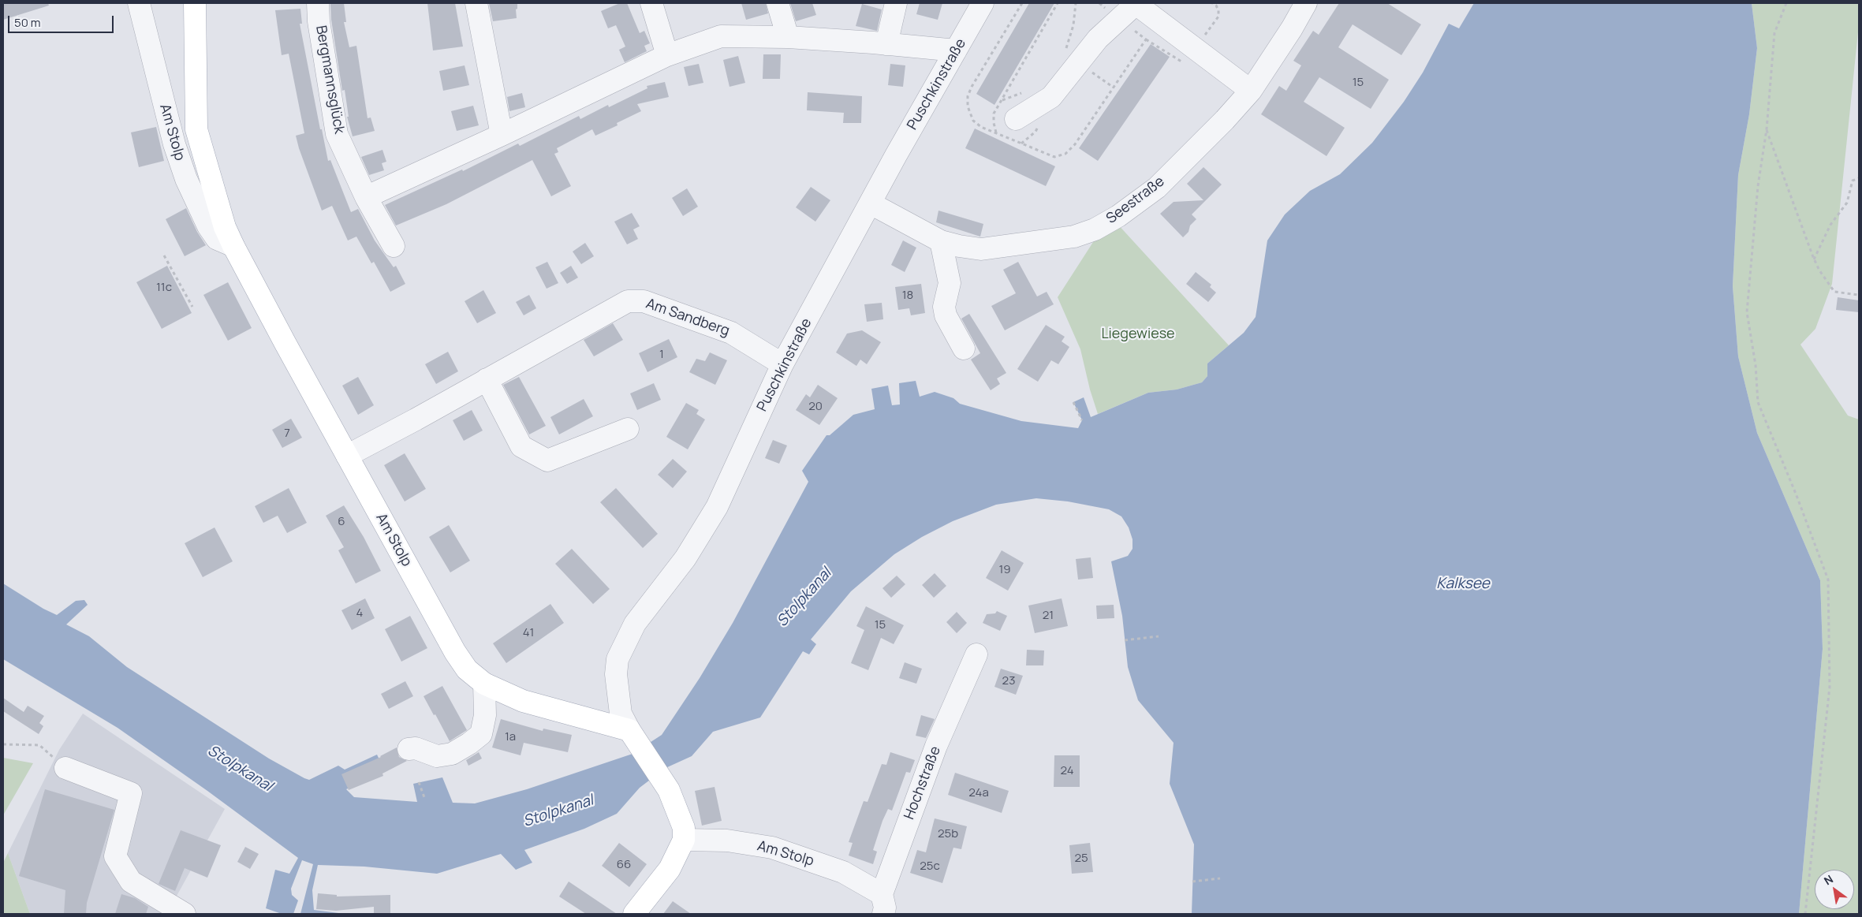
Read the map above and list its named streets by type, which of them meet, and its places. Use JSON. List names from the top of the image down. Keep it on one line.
{"streets":{"main road":["Am Stolp"],"street":["Bergmannsglück","Puschkinstraße","Seestraße","Am Sandberg","Hochstraße"]},"crossings":[["Puschkinstraße","Am Stolp"],["Puschkinstraße","Seestraße"],["Puschkinstraße","Am Sandberg"],["Am Stolp","Am Sandberg"],["Am Stolp","Hochstraße"]],"water":["Kalksee","Stolpkanal"],"parks":["Liegewiese"],"house_numbers":["15","11c","18","1","20","7","6","19","4","21","15","41","23","1a","24","24a","25b","25","66","25c"],"scale_bar":"50 m","north":"top left"}
